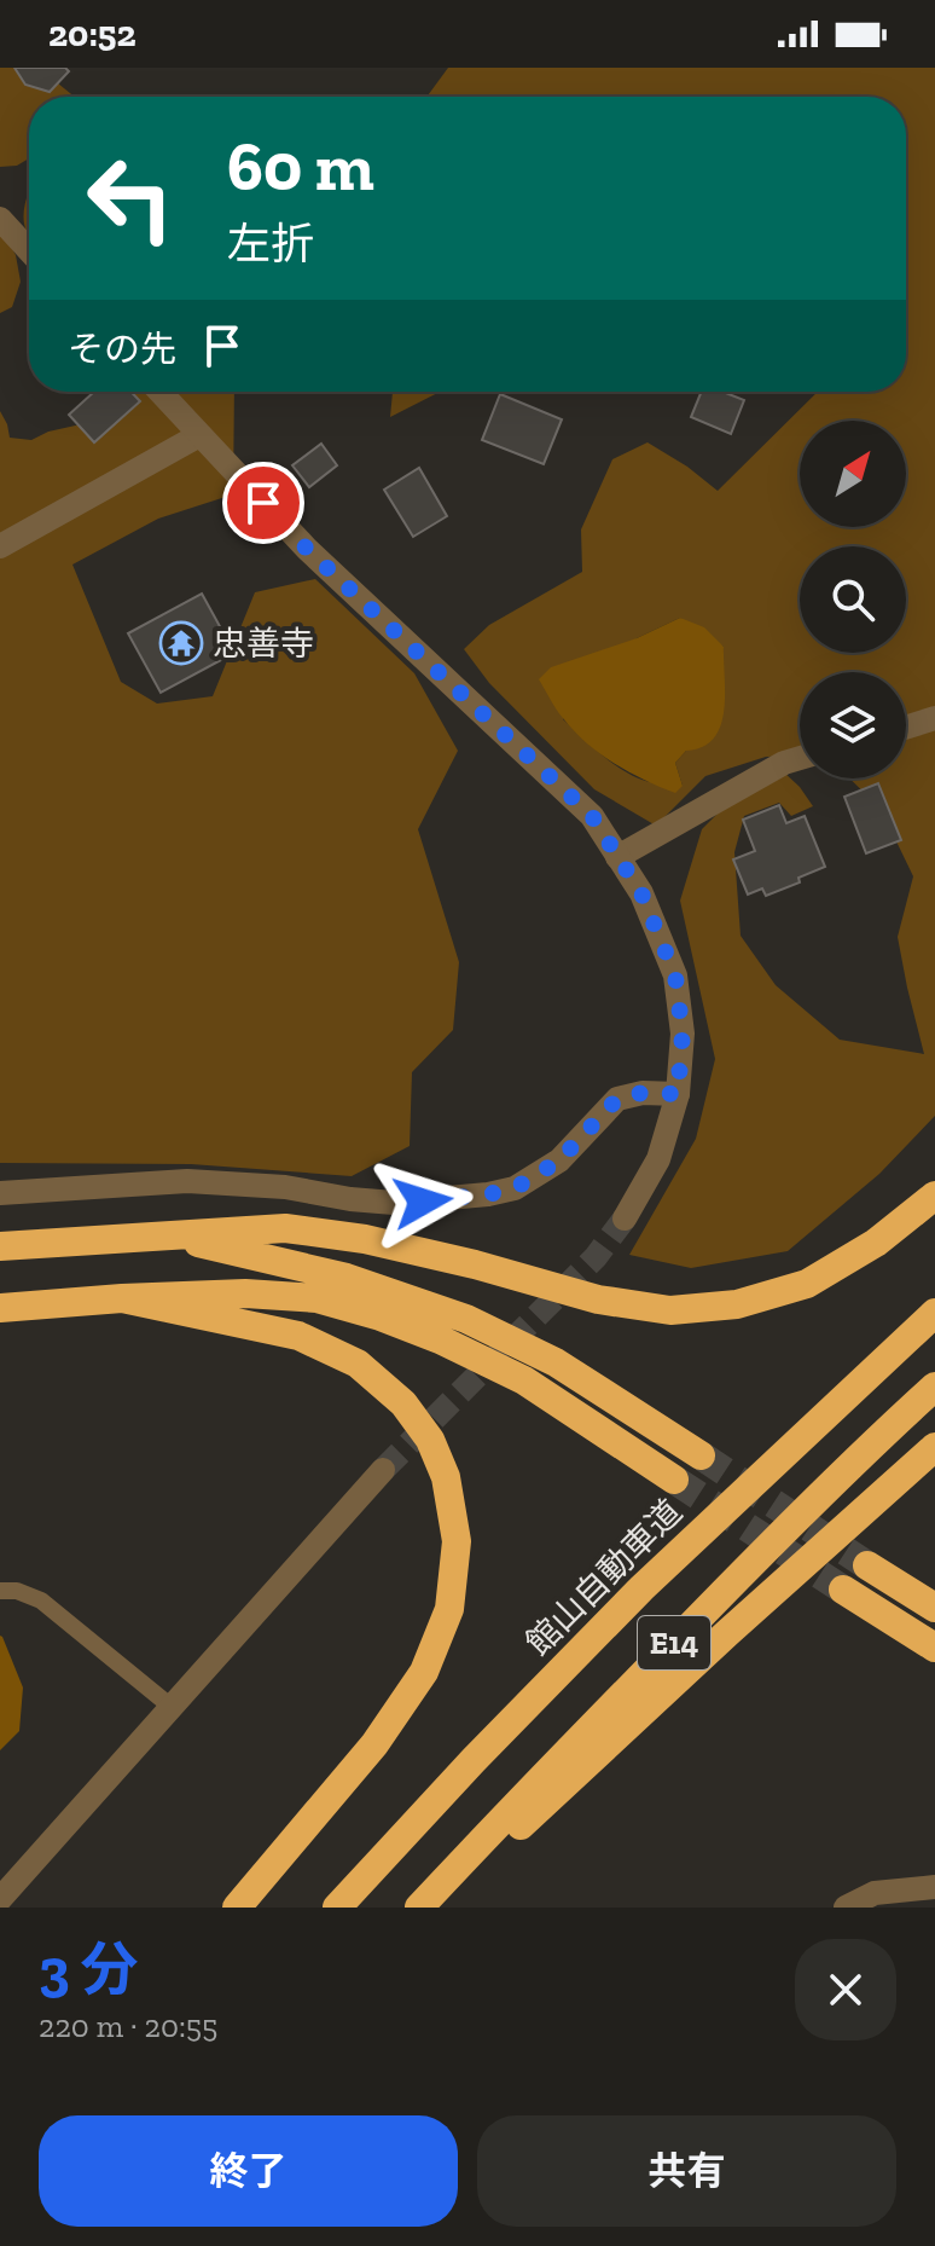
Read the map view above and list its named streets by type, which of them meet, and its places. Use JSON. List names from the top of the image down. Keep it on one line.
{"streets":{"highway":["館山自動車道","E14"]},"places":{"temple":["忠善寺"]},"north":"top right","page":{"status":"20:52","turn":["60 m","左折"],"then":"その先","heading":["3 分","220 m · 20:55"],"buttons":["終了","共有"]}}
